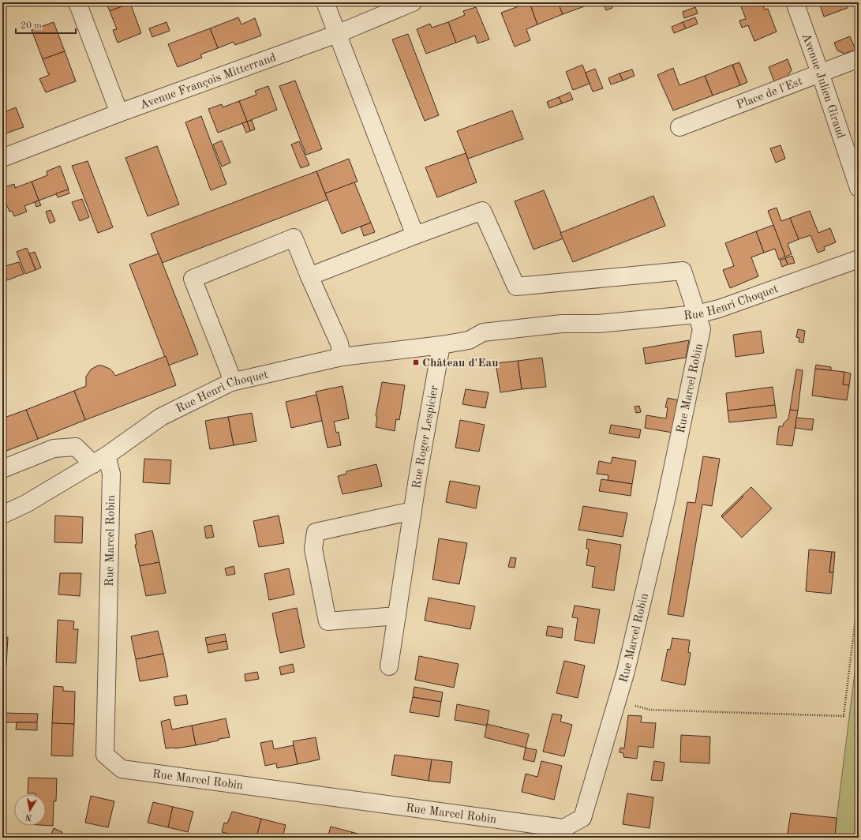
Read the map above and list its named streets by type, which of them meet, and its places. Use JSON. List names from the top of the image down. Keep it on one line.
{"streets":{"street":["Avenue François Mitterrand","Avenue Julien Giraud","Place de l'Est","Rue Henri Choquet","Rue Marcel Robin","Rue Roger Lespicier"]},"crossings":[["Avenue Julien Giraud","Place de l'Est"],["Rue Henri Choquet","Rue Marcel Robin"],["Rue Henri Choquet","Rue Roger Lespicier"]],"places":{"transit":["Château d'Eau"]},"scale_bar":"20 m","north":"bottom"}
